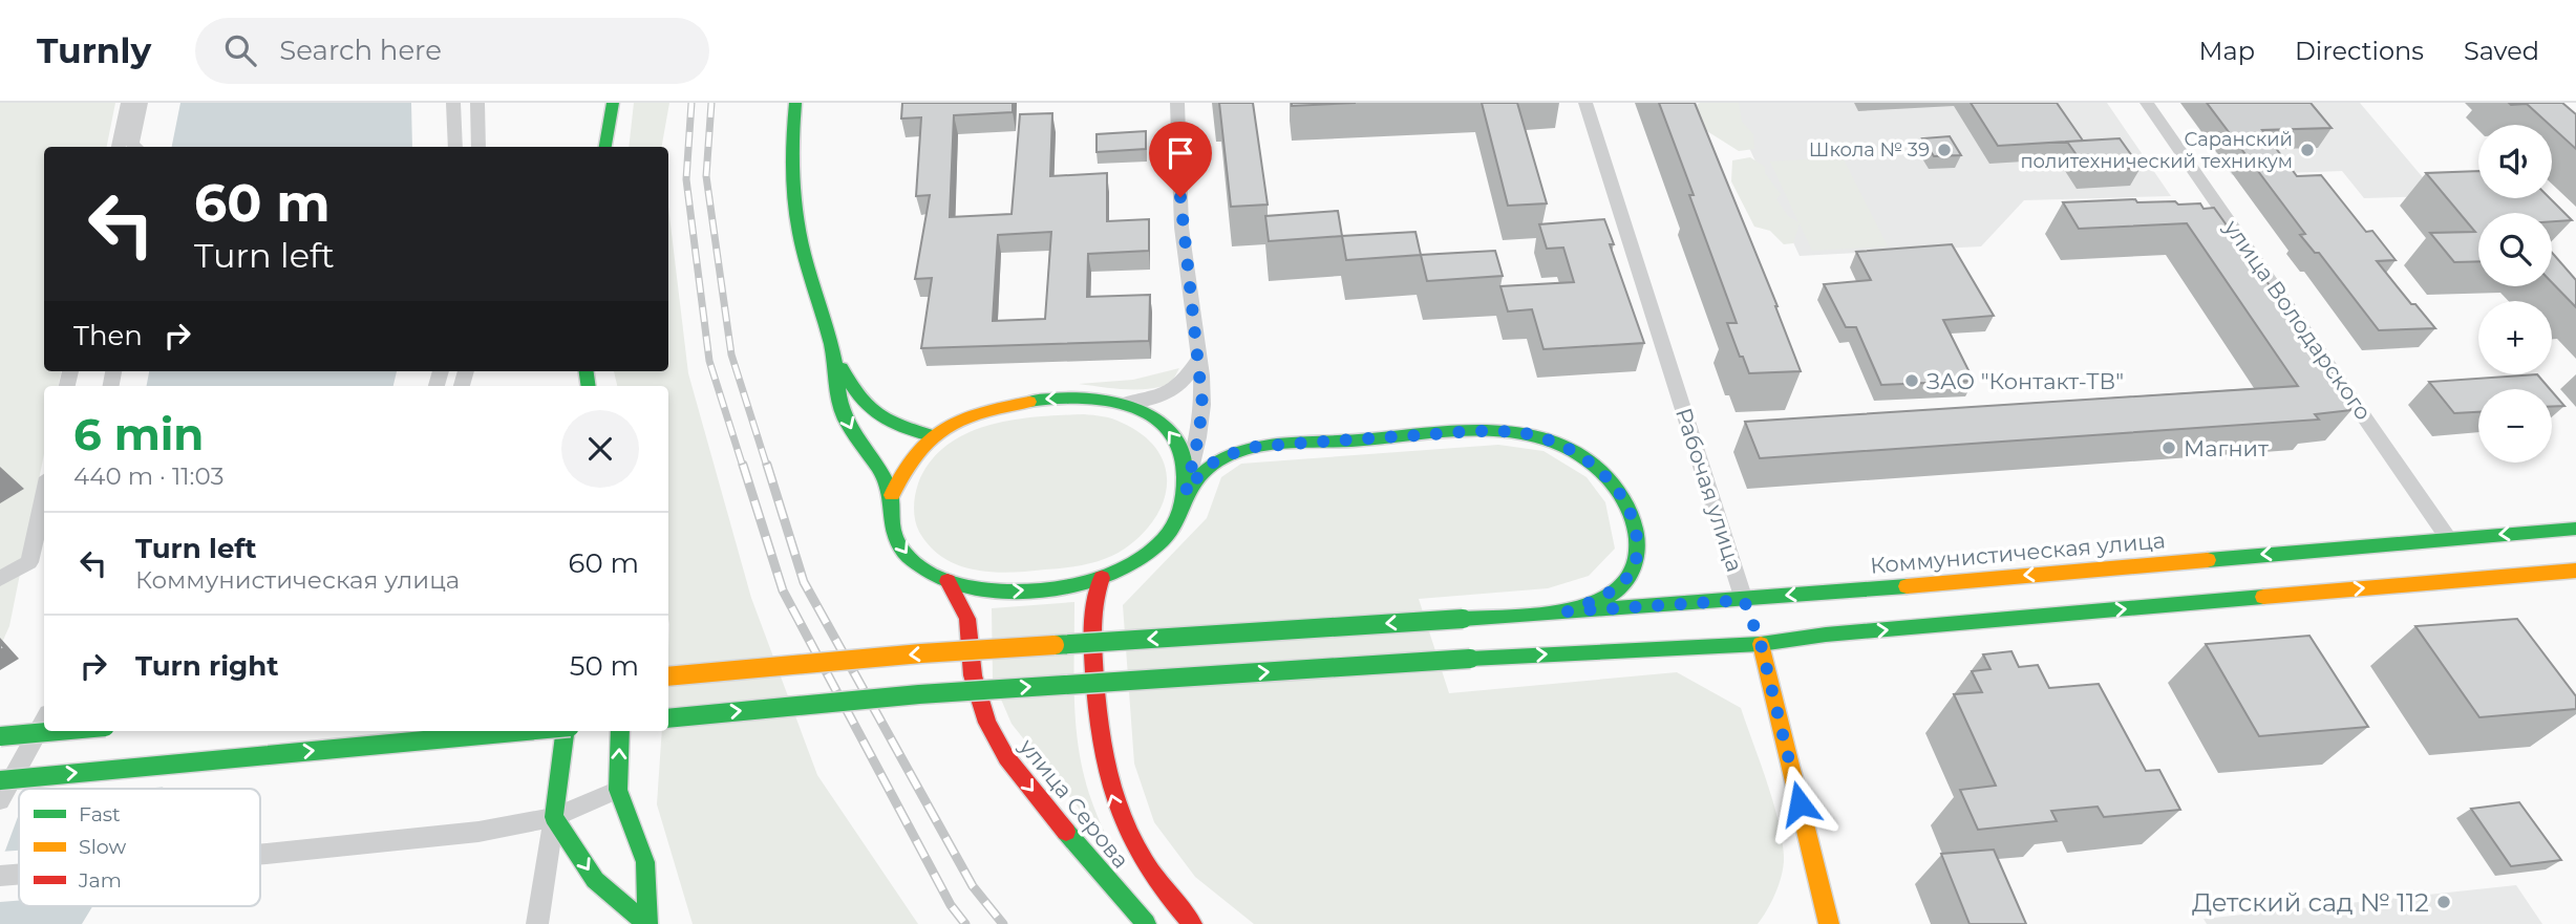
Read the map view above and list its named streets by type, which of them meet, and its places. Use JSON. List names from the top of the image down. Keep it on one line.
{"streets":{"main road":["Рабочая улица","Коммунистическая улица","улица Серова"],"street":["улица Володарского"]},"crossings":[["улица Володарского","Коммунистическая улица"],["Рабочая улица","Коммунистическая улица"]],"places":["Школа № 39","Саранский политехнический техникум","ЗАО \"Контакт-ТВ\"","Магнит","Детский сад № 112"],"legend":["Fast","Slow","Jam"],"page":{"header":"Turnly","search":"Search here","nav":["Map","Directions","Saved"],"map_buttons":["+","−"],"turn":["60 m","Turn left"],"then":"Then","heading":["6 min","440 m · 11:03"],"list":[{"name":"Turn left","note":"Коммунистическая улица","value":"60 m"},{"name":"Turn right","value":"50 m"}]}}
